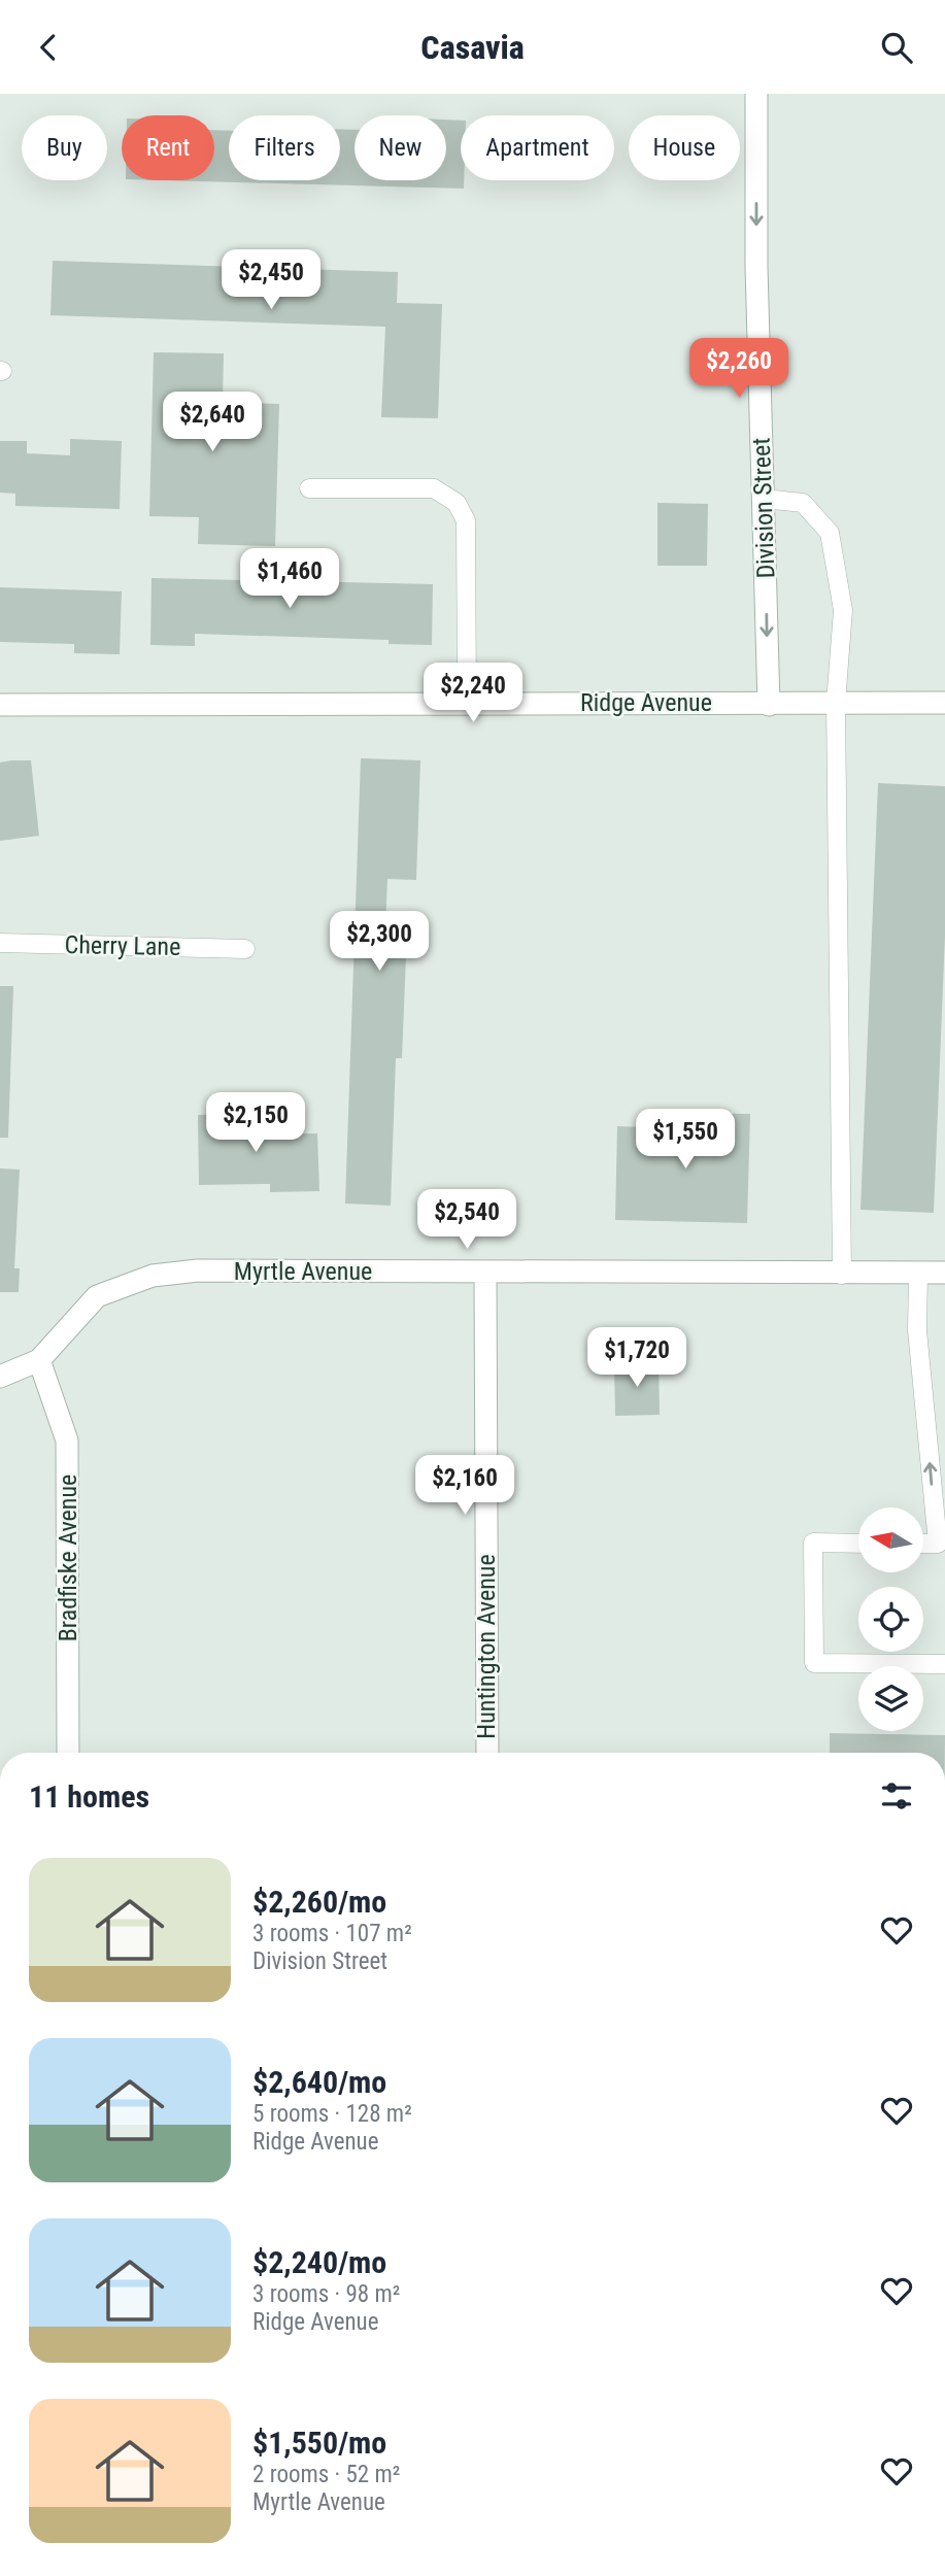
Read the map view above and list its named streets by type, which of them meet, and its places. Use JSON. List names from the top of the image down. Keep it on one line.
{"streets":{"street":["Division Street","Ridge Avenue","Myrtle Avenue","Bradfiske Avenue","Huntington Avenue"],"lane":["Cherry Lane"]},"crossings":[["Division Street","Ridge Avenue"],["Myrtle Avenue","Bradfiske Avenue"],["Myrtle Avenue","Huntington Avenue"]],"one_way":["Division Street"],"north":"left","page":{"header":"Casavia","chip":["Buy","Rent","Filters","New","Apartment","House"],"price":["$2,450","$2,260","$2,640","$1,460","$2,240","$2,300","$2,150","$1,550","$2,540","$1,720","$2,160"],"heading":"11 homes","list":[{"name":"$2,260/mo","note":"3 rooms · 107 m² · Division Street"},{"name":"$2,640/mo","note":"5 rooms · 128 m² · Ridge Avenue"},{"name":"$2,240/mo","note":"3 rooms · 98 m² · Ridge Avenue"},{"name":"$1,550/mo","note":"2 rooms · 52 m² · Myrtle Avenue"}]}}
